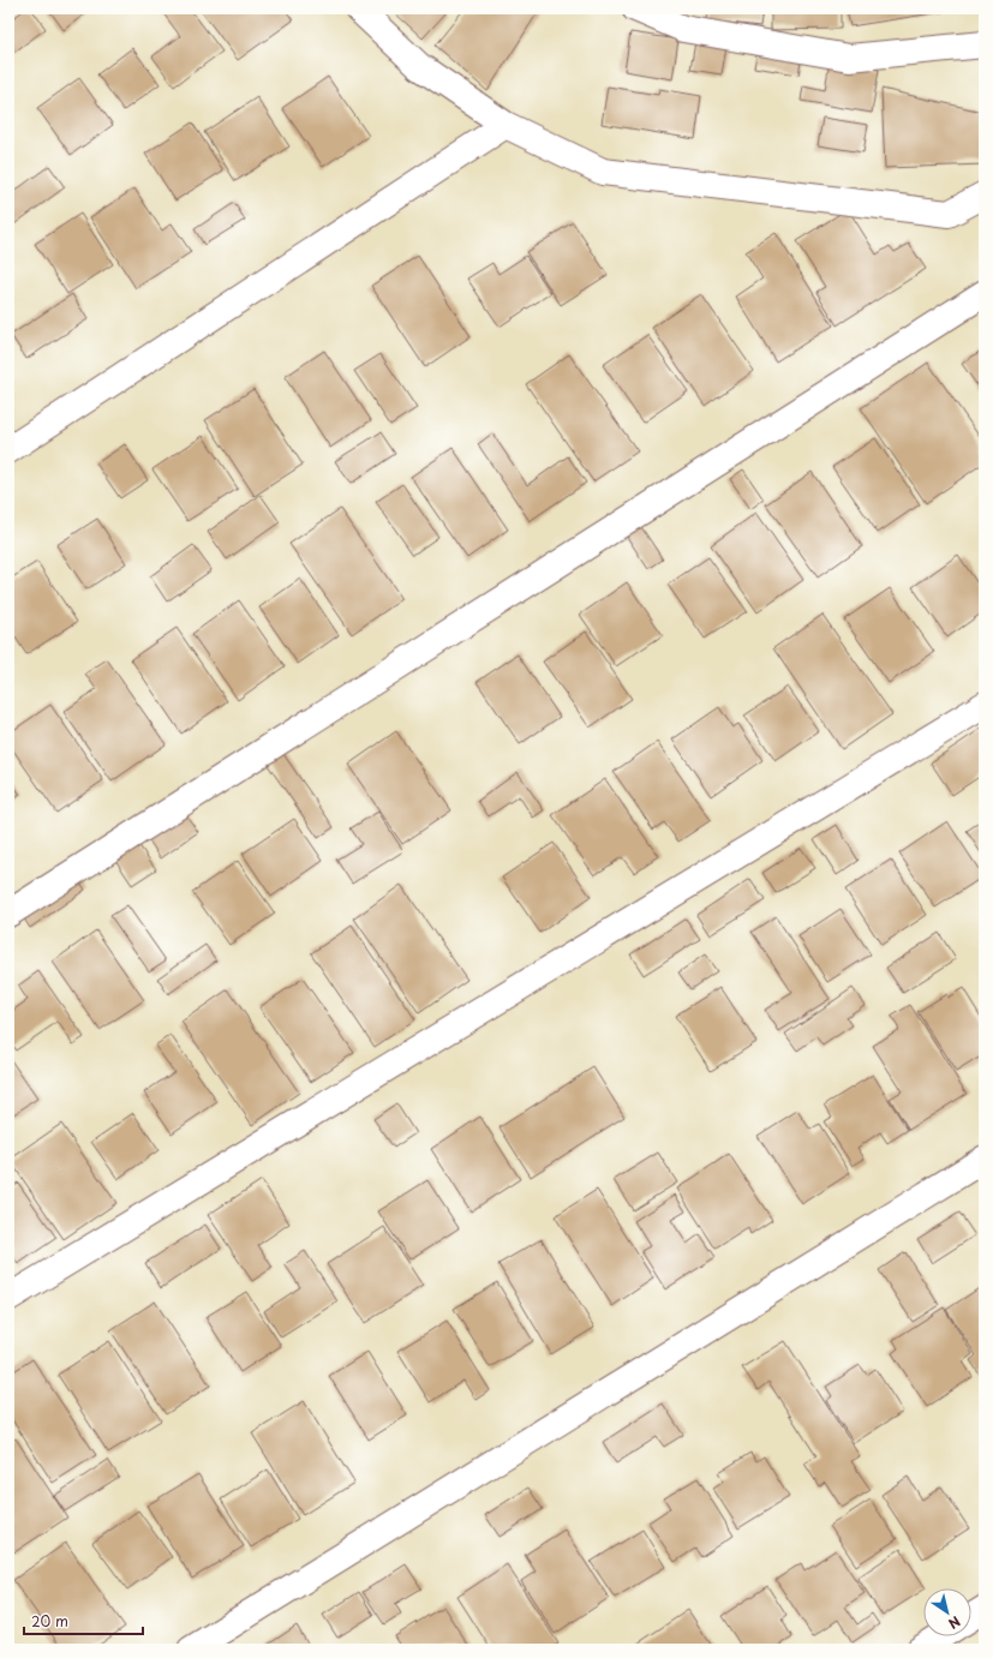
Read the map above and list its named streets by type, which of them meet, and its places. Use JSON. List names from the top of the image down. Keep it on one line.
{"scale_bar":"20 m","north":"bottom right"}
